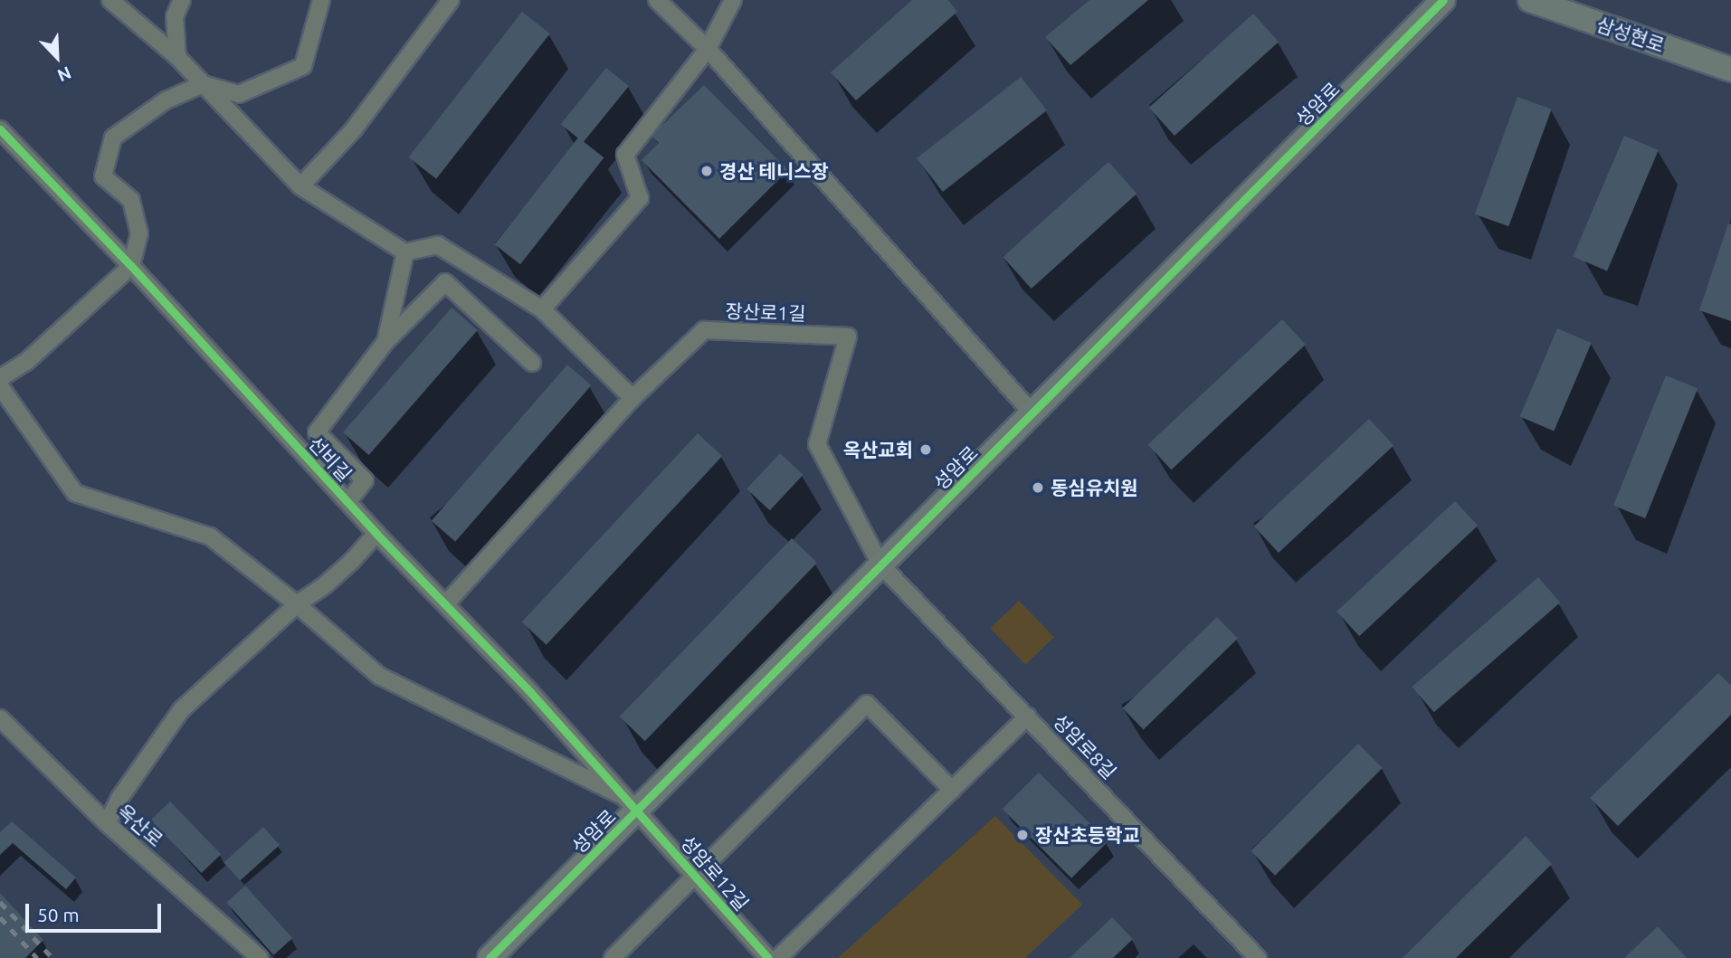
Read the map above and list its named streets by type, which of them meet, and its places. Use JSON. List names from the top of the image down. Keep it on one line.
{"streets":{"street":["삼성현로","성암로","장산로1길","선비길","성암로8길","옥산로","성암로12길"]},"crossings":[["성암로","선비길"],["성암로","성암로8길"],["성암로","성암로12길"],["장산로1길","선비길"],["장산로1길","성암로8길"],["선비길","성암로12길"]],"places":["경산 테니스장","옥산교회","동심유치원","장산초등학교"],"scale_bar":"50 m","north":"bottom right"}
